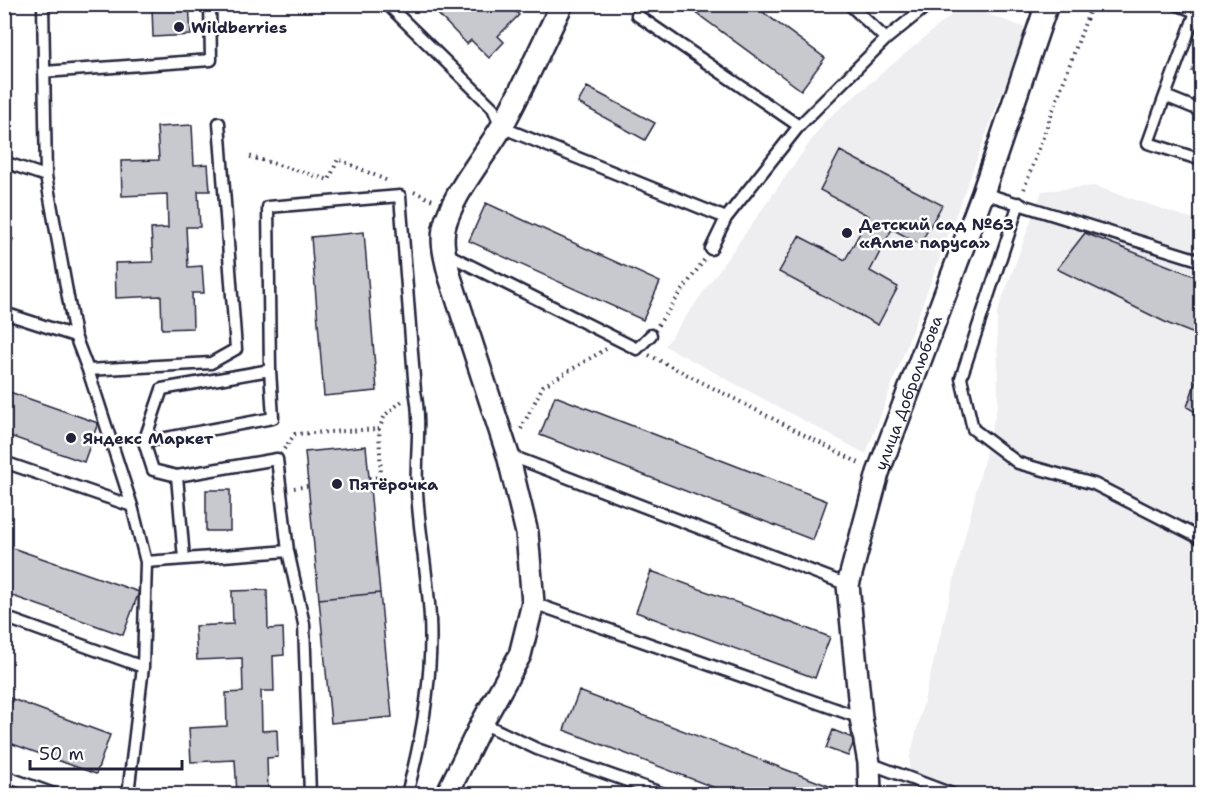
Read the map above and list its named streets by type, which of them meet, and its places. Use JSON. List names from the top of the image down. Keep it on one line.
{"streets":{"street":["улица Добролюбова"]},"places":["Wildberries","Детский сад №63 «Алые паруса»","Яндекс Маркет","Пятёрочка"],"scale_bar":"50 m"}
